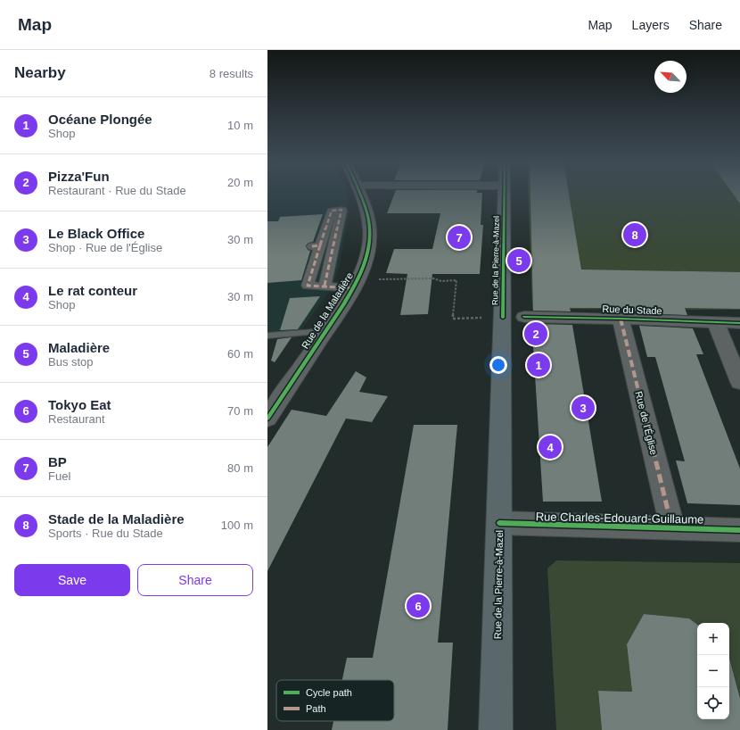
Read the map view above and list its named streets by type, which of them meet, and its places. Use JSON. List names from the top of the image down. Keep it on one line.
{"streets":{"main road":["Rue de la Pierre-à-Mazel"],"street":["Rue du Stade","Rue de la Maladière","Rue de l'Église","Rue Charles-Edouard-Guillaume"]},"crossings":[["Rue de la Pierre-à-Mazel","Rue Charles-Edouard-Guillaume"],["Rue du Stade","Rue de l'Église"],["Rue de l'Église","Rue Charles-Edouard-Guillaume"]],"legend":["Cycle path","Path"],"north":"top left","page":{"header":"Map","nav":["Map","Layers","Share"],"heading":["Nearby","8 results"],"list":[{"mark":"1","name":"Océane Plongée","note":"Shop","value":"10 m"},{"mark":"2","name":"Pizza'Fun","note":"Restaurant · Rue du Stade","value":"20 m"},{"mark":"3","name":"Le Black Office","note":"Shop · Rue de l'Église","value":"30 m"},{"mark":"4","name":"Le rat conteur","note":"Shop","value":"30 m"},{"mark":"5","name":"Maladière","note":"Bus stop","value":"60 m"},{"mark":"6","name":"Tokyo Eat","note":"Restaurant","value":"70 m"},{"mark":"7","name":"BP","note":"Fuel","value":"80 m"},{"mark":"8","name":"Stade de la Maladière","note":"Sports · Rue du Stade","value":"100 m"}],"pins":["8","7","5","2","1","3","4","6"],"buttons":["Save","Share"],"map_buttons":["+","−"]}}
